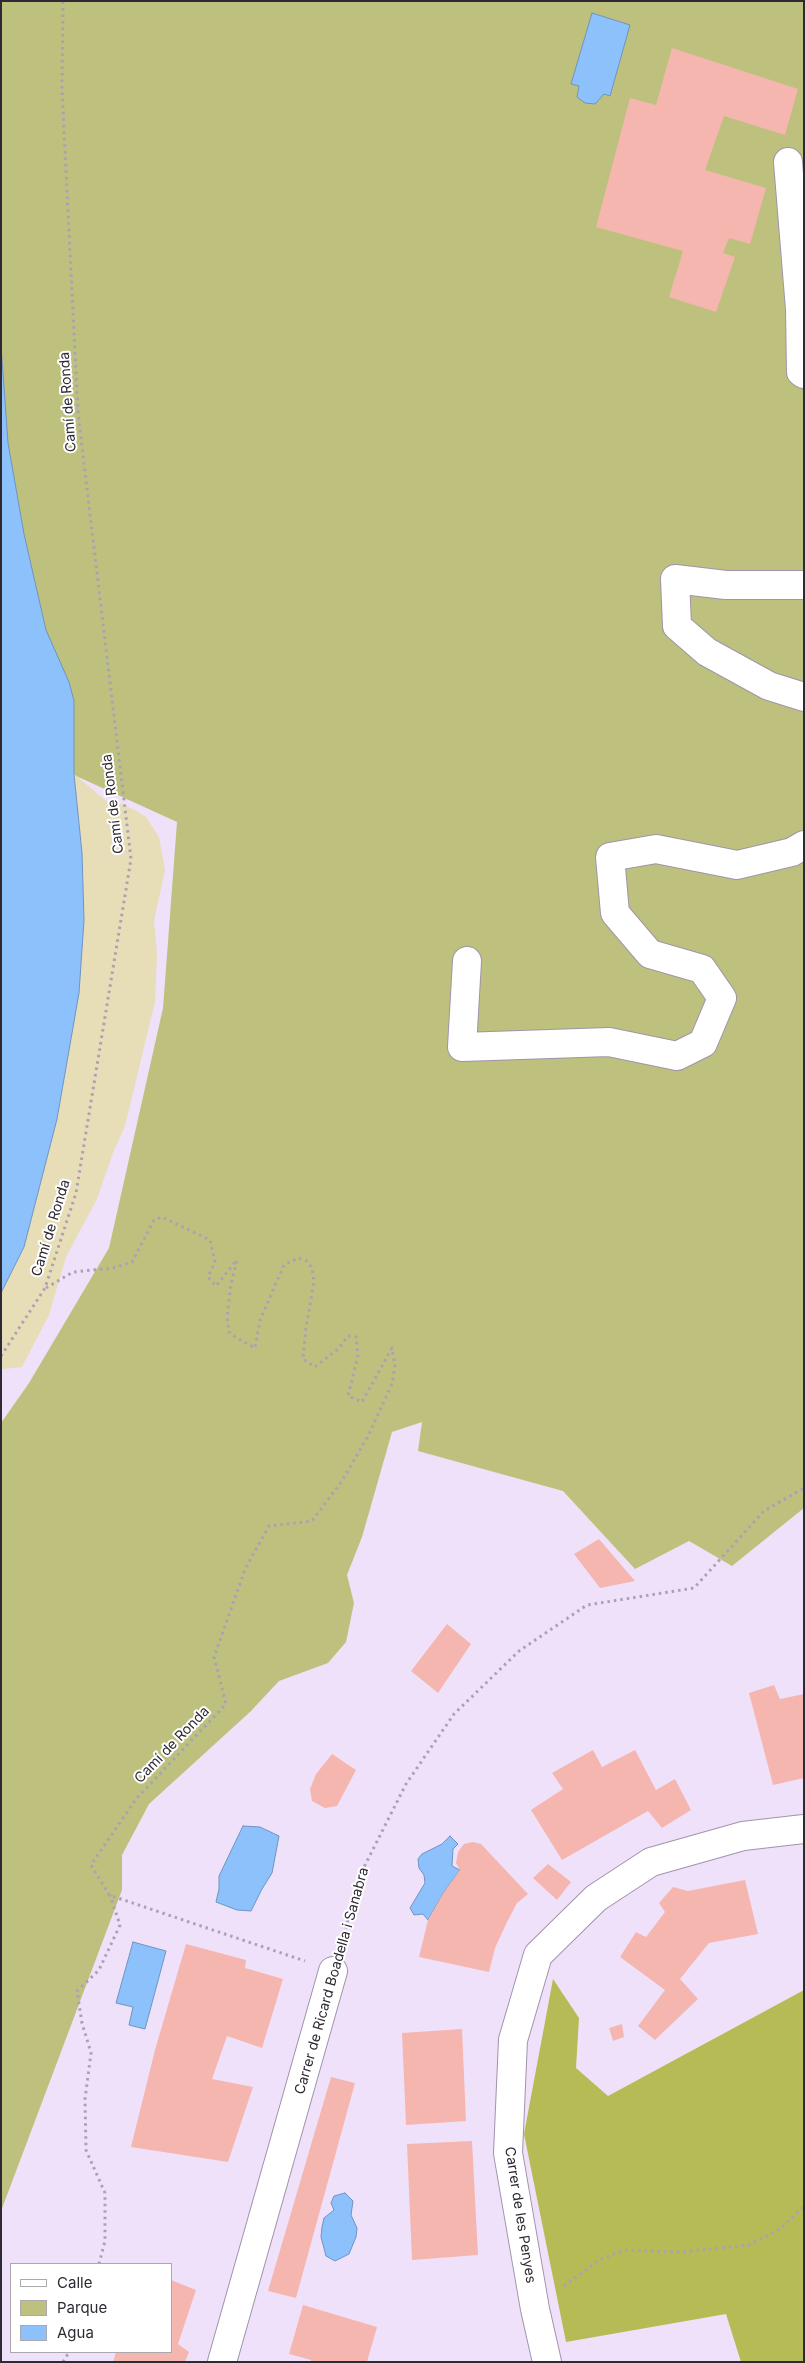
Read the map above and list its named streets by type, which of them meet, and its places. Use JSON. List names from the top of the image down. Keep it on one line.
{"streets":{"street":["Carrer de Ricard Boadella i Sanabra","Carrer de les Penyes"],"path":["Camí de Ronda"]},"legend":["Calle","Parque","Agua"]}
